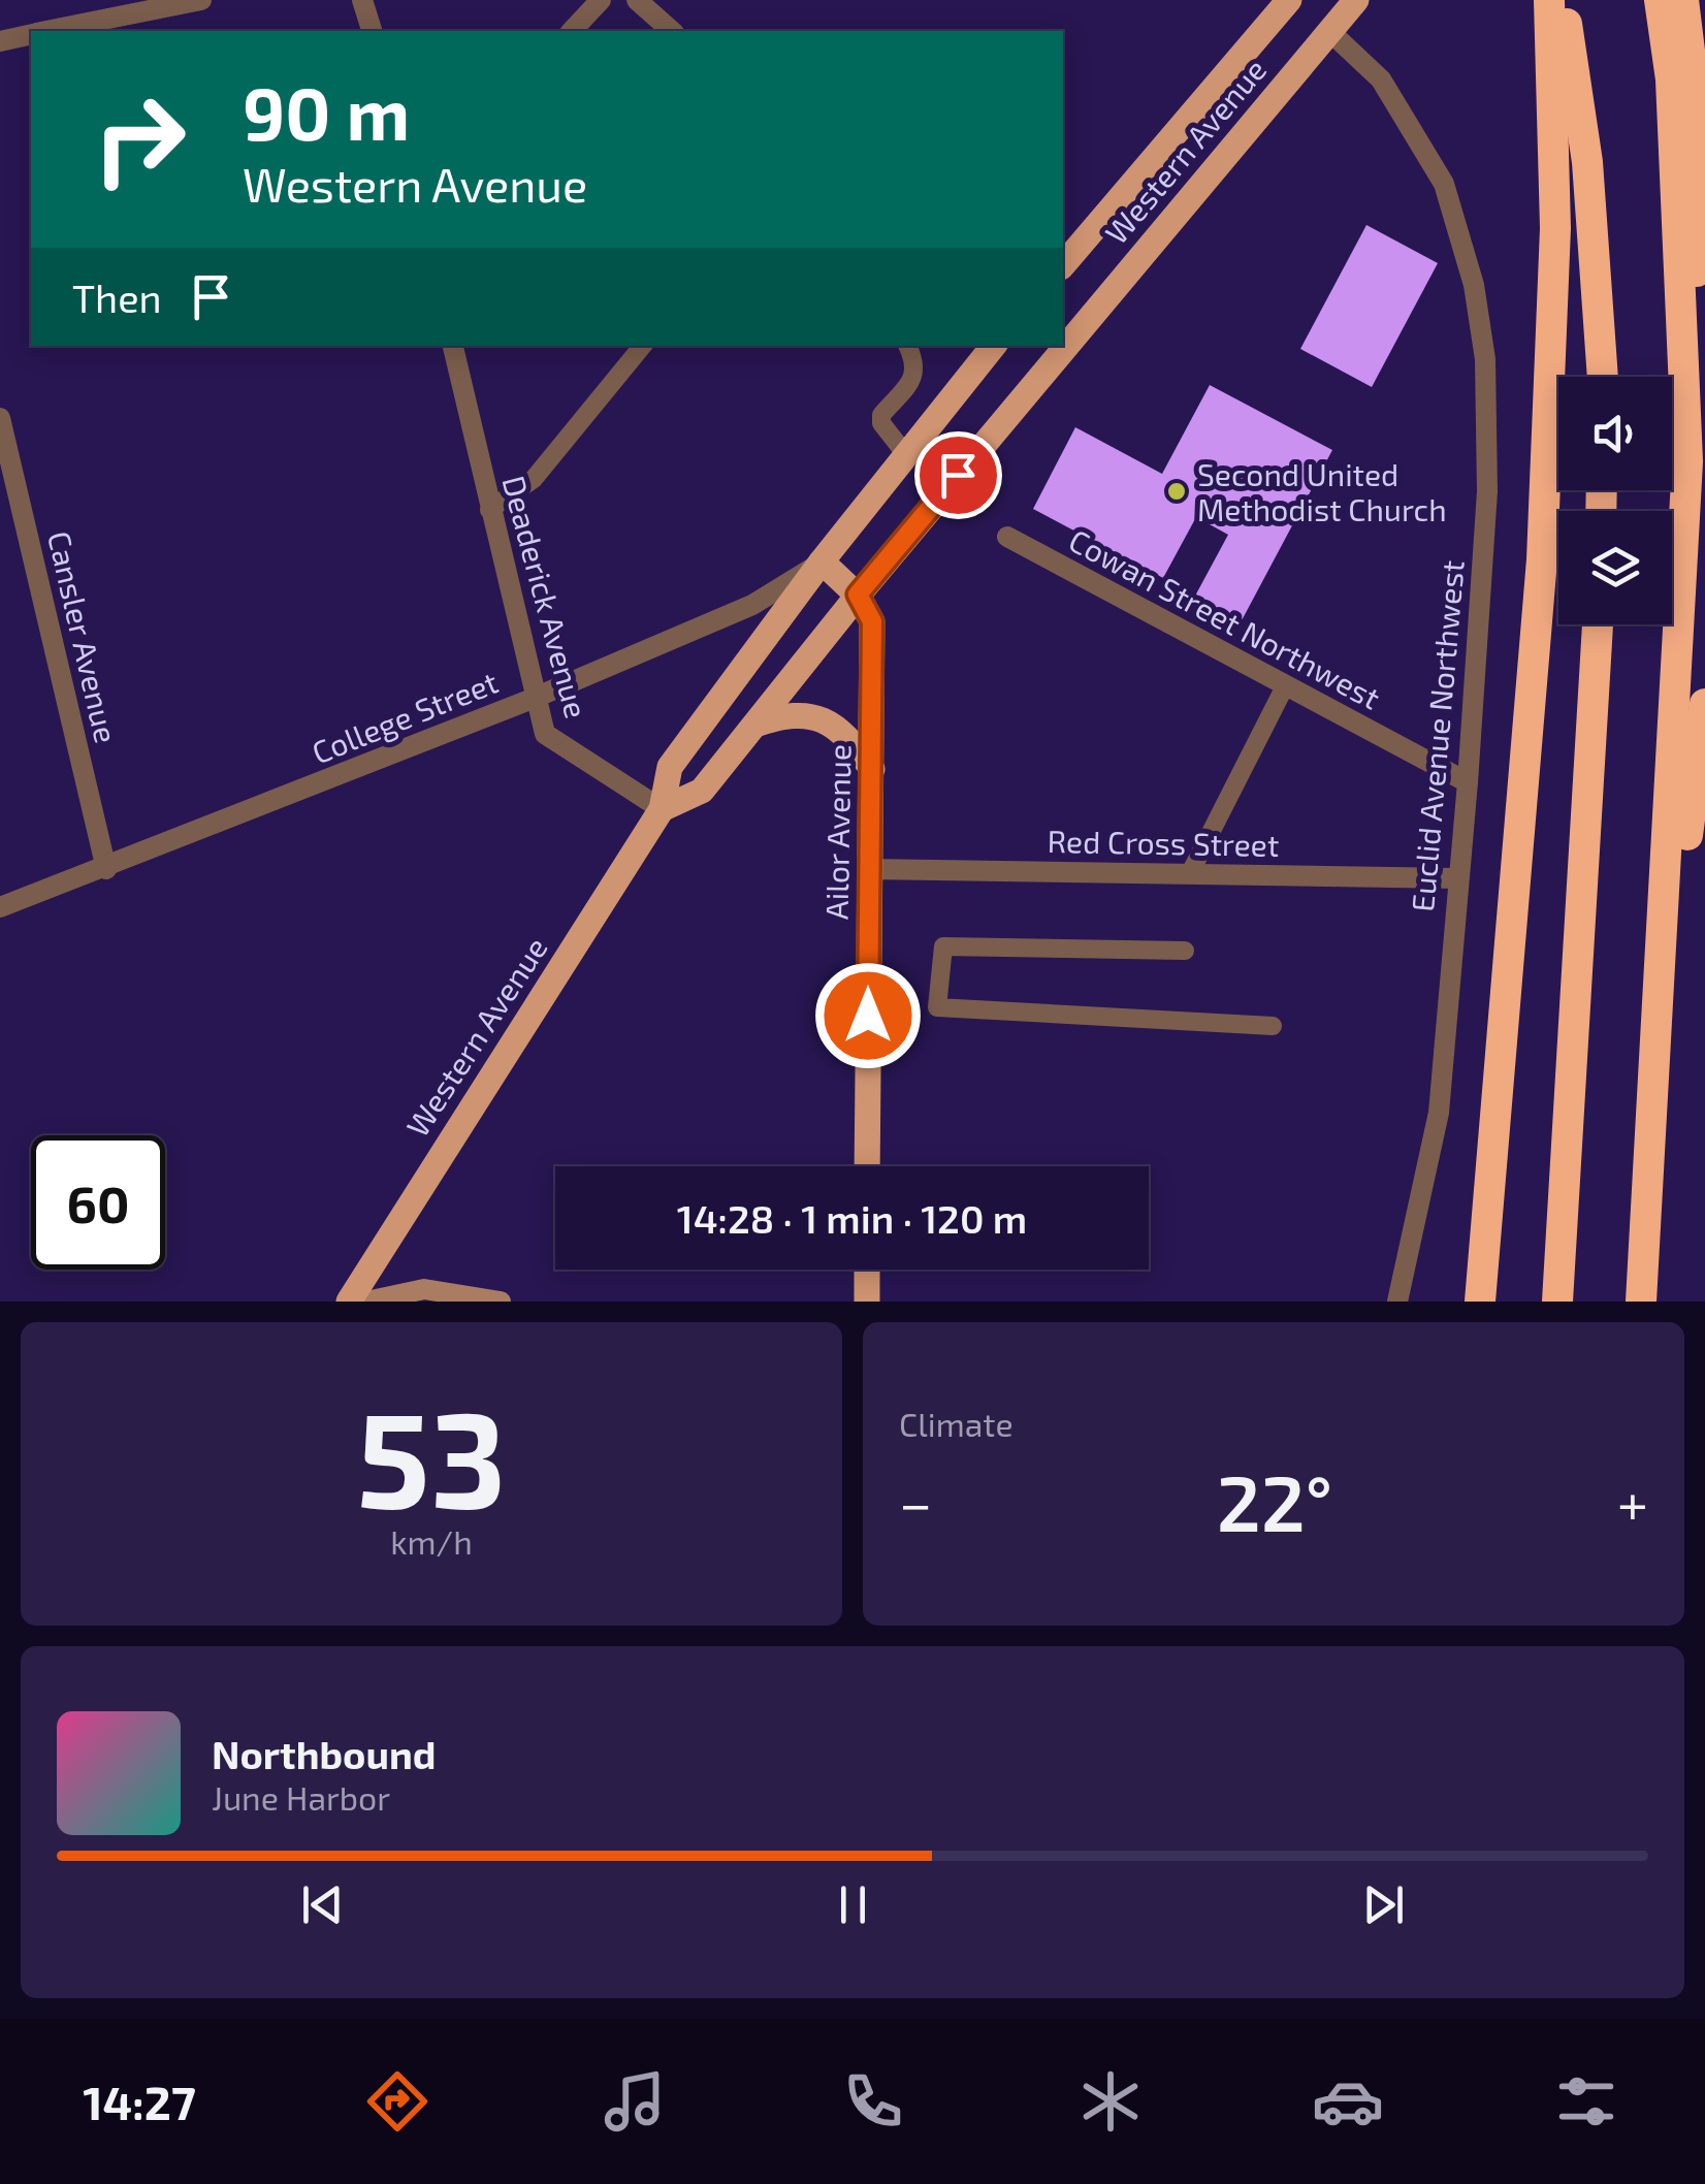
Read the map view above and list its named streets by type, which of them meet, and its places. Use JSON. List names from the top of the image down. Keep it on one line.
{"streets":{"main road":["Western Avenue","Ailor Avenue"],"street":["Deaderick Avenue","Cowan Street Northwest","Cansler Avenue","College Street","Euclid Avenue Northwest","Red Cross Street"]},"crossings":[["Western Avenue","Deaderick Avenue"],["Western Avenue","College Street"],["Western Avenue","Euclid Avenue Northwest"],["Western Avenue","Ailor Avenue"],["Deaderick Avenue","College Street"],["Cowan Street Northwest","Euclid Avenue Northwest"],["Cansler Avenue","College Street"],["Euclid Avenue Northwest","Red Cross Street"],["Ailor Avenue","Red Cross Street"]],"places":["Second United Methodist Church"],"page":{"turn":["90 m","Western Avenue"],"then":"Then","limit":"60","trip":"14:28 · 1 min · 120 m","tile":[["53","km/h"],"Climate"],"heat":["−","22°","+"],"song":["Northbound","June Harbor"],"tabs":"14:27"}}
